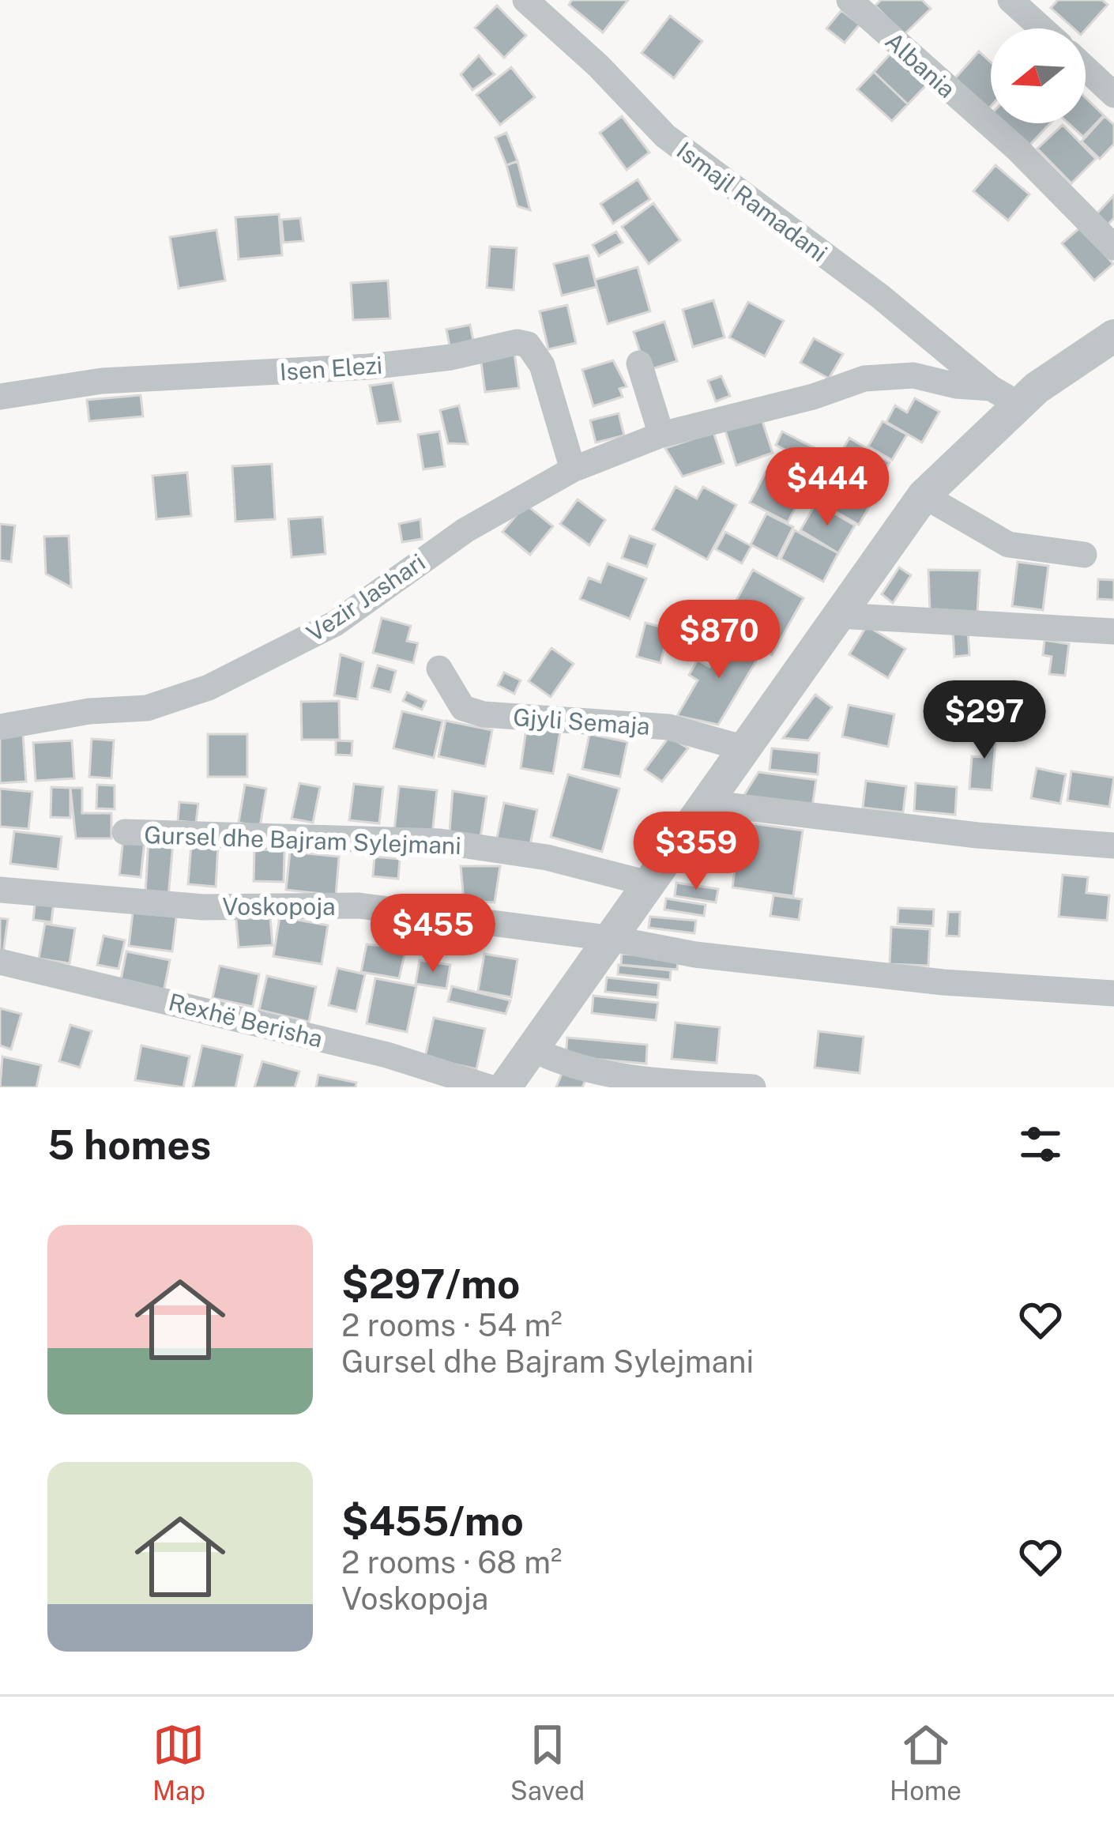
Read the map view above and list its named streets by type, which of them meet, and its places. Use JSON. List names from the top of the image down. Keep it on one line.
{"streets":{"street":["Albania","Ismajl Ramadani","Isen Elezi","Vezir Jashari","Gjyli Semaja","Gursel dhe Bajram Sylejmani","Voskopoja","Rexhë Berisha"]},"crossings":[["Ismajl Ramadani","Vezir Jashari"],["Isen Elezi","Vezir Jashari"]],"north":"left","page":{"price":["$444","$870","$297","$359","$455"],"heading":"5 homes","list":[{"name":"$297/mo","note":"2 rooms · 54 m² · Gursel dhe Bajram Sylejmani"},{"name":"$455/mo","note":"2 rooms · 68 m² · Voskopoja"}],"tabs":["Map","Saved","Home"]}}
